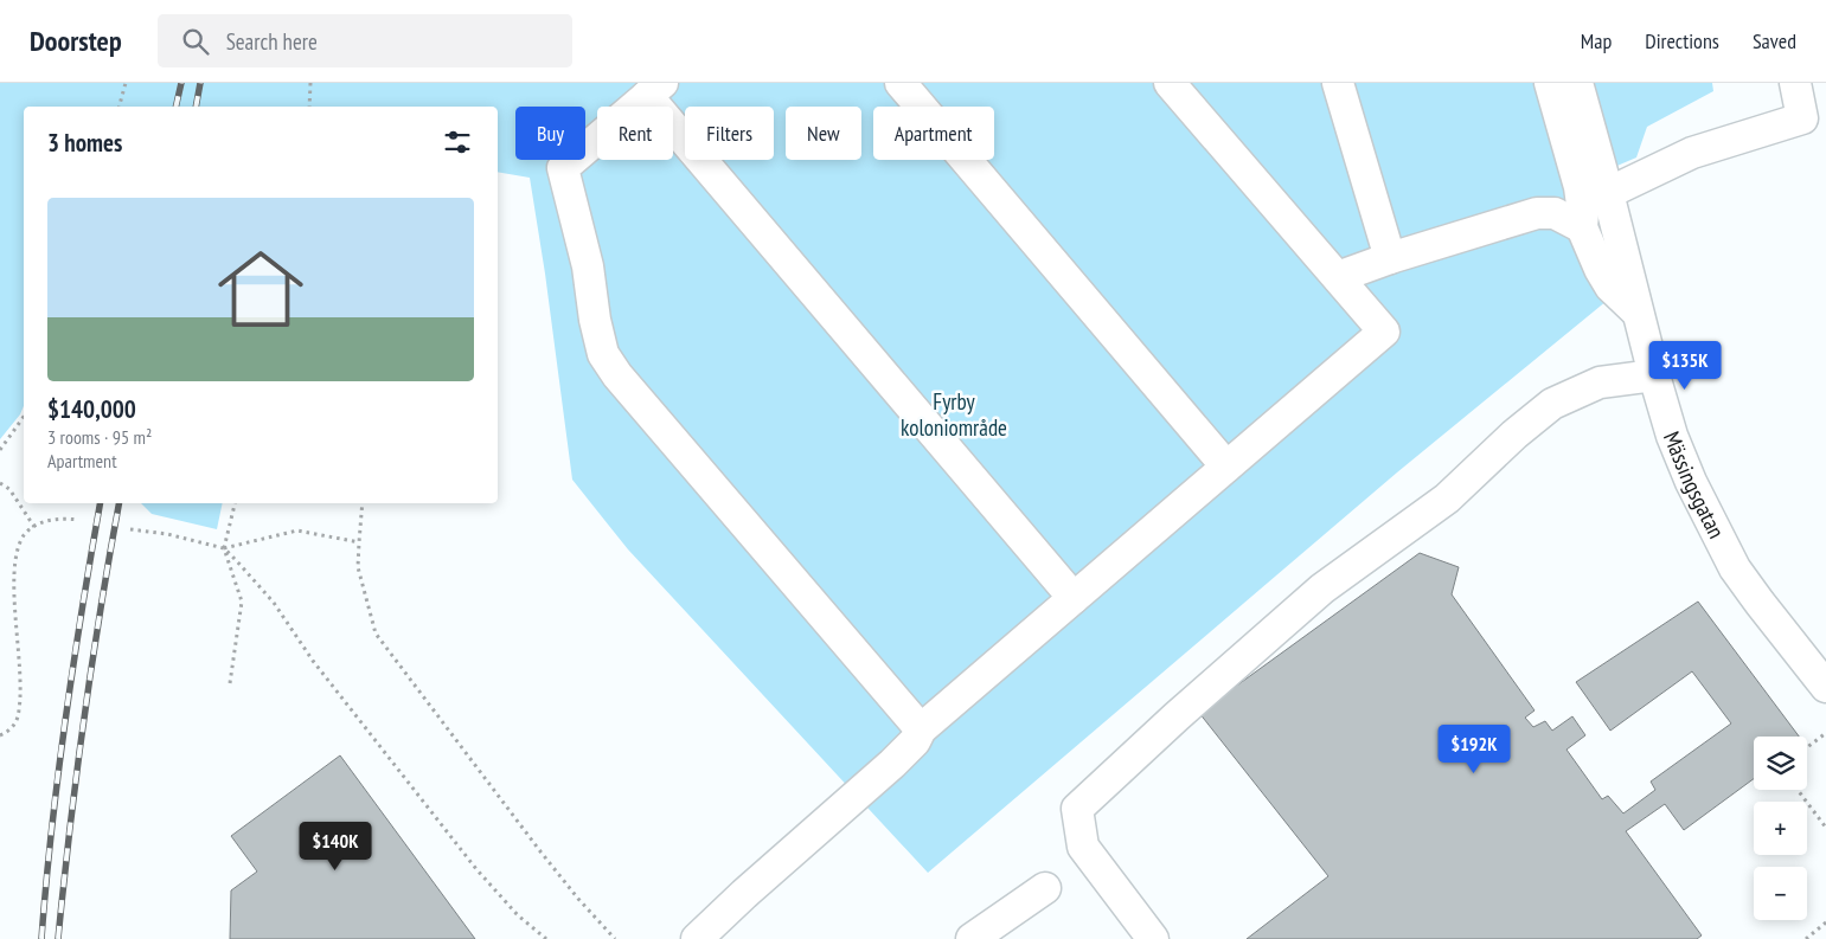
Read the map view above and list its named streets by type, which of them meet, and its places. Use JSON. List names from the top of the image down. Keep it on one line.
{"streets":{"street":["Mässingsgatan"]},"parks":["Fyrby koloniområde"],"page":{"header":"Doorstep","search":"Search here","nav":["Map","Directions","Saved"],"chip":["Buy","Rent","Filters","New","Apartment"],"heading":"3 homes","list":[{"name":"$140,000","note":"3 rooms · 95 m² · Apartment"}],"price":["$135K","$192K","$140K"],"map_buttons":["+","−"]}}
